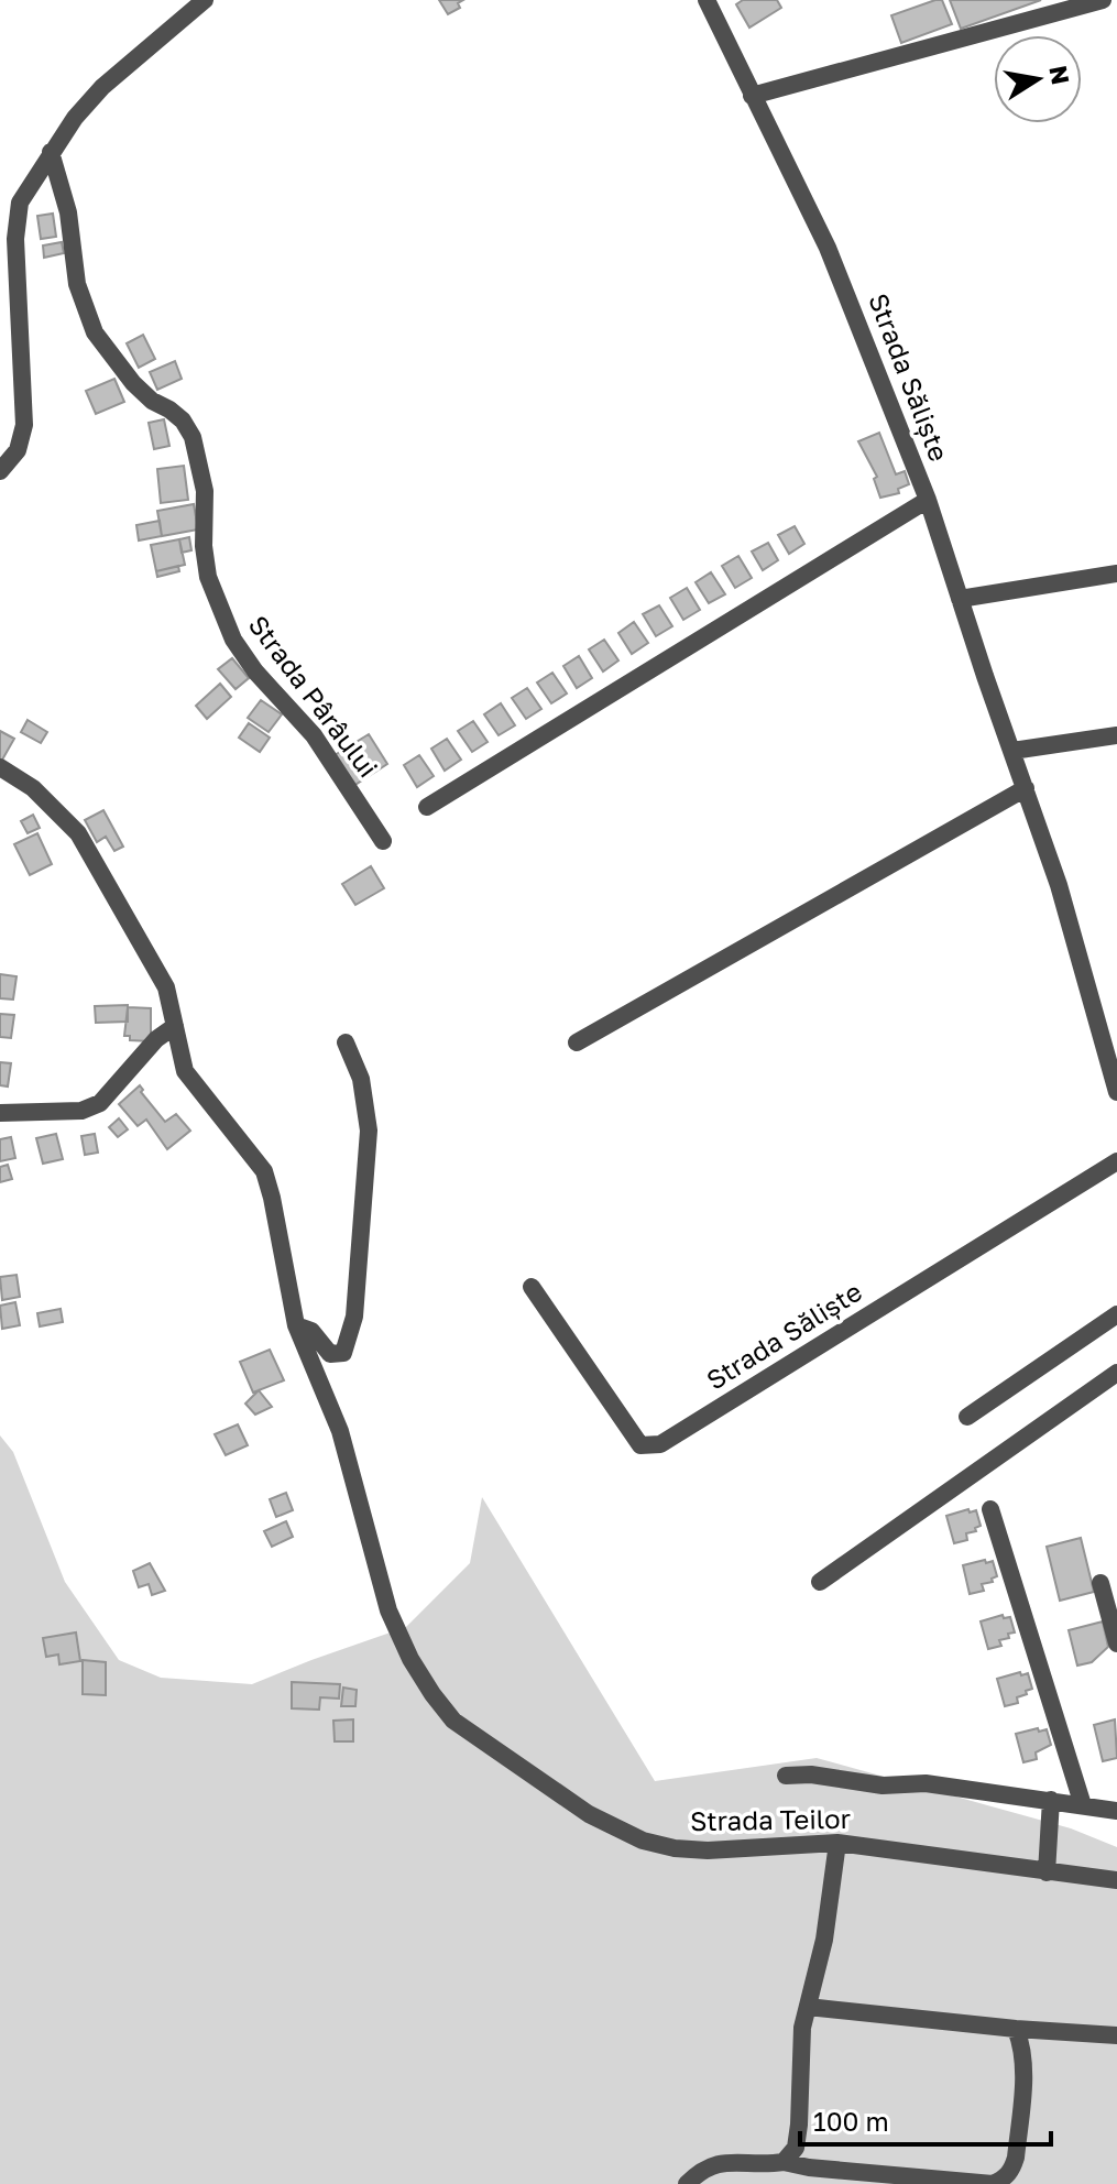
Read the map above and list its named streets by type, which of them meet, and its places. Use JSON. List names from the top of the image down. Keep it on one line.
{"streets":{"street":["Strada Săliște","Strada Pârâului","Strada Teilor"]},"scale_bar":"100 m","north":"right"}
